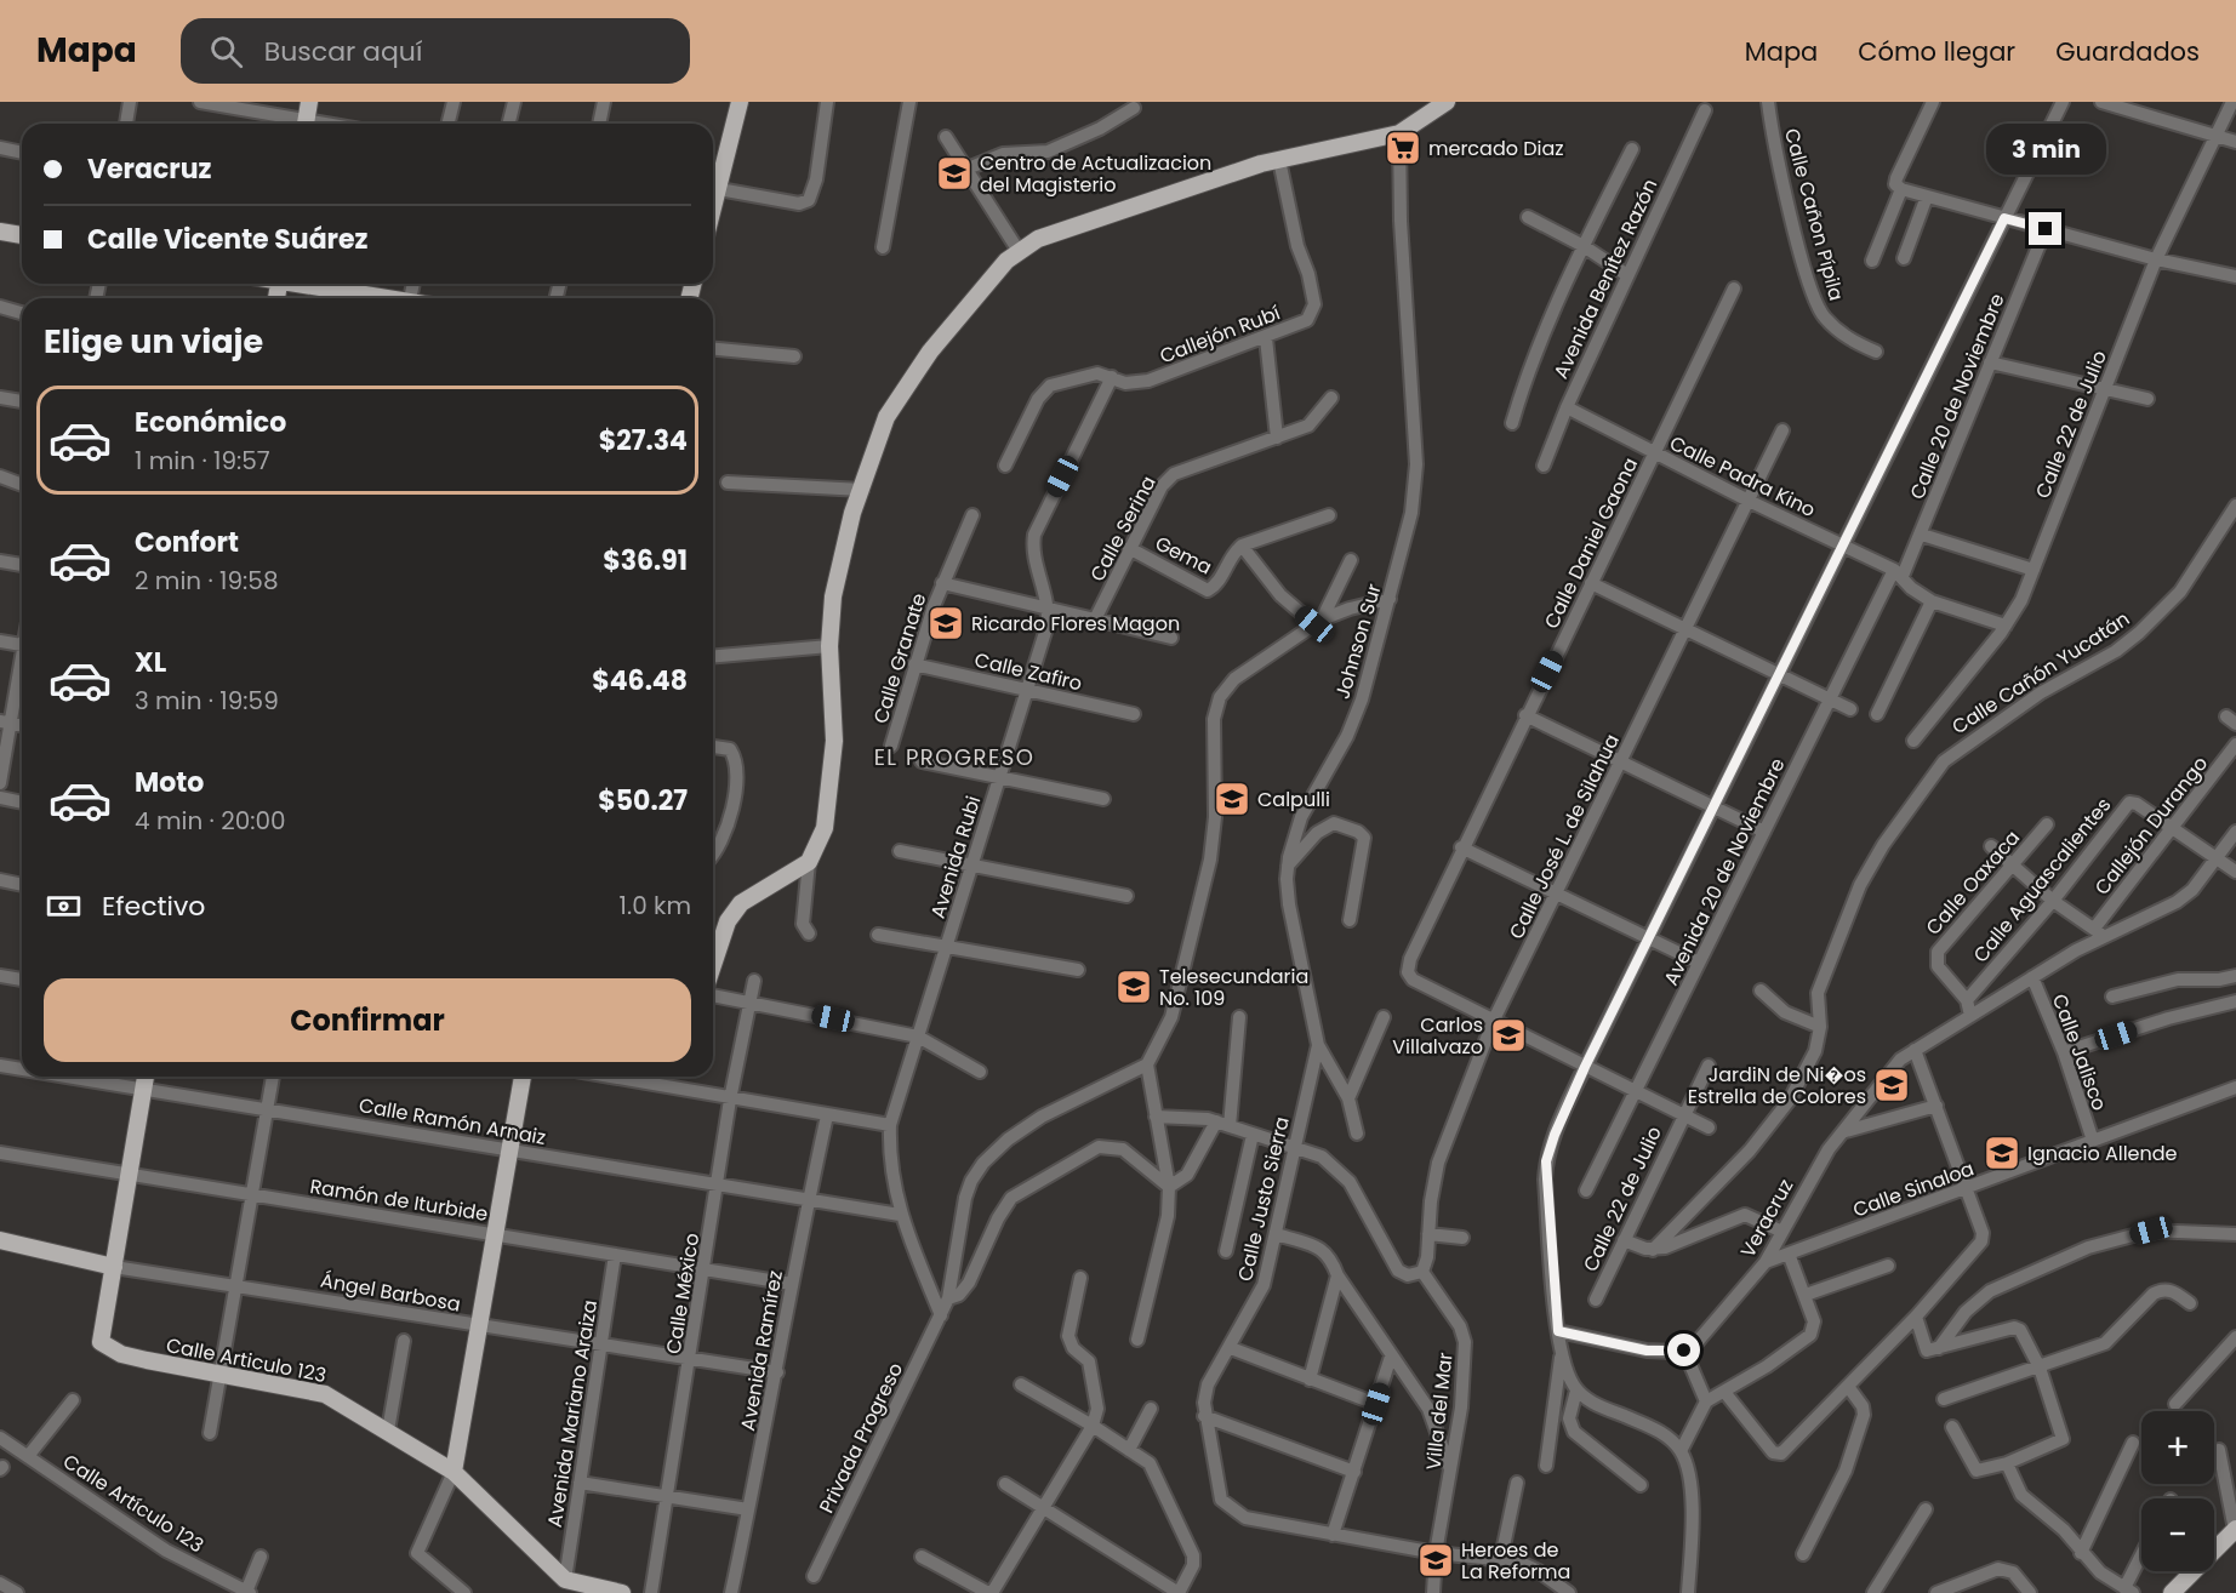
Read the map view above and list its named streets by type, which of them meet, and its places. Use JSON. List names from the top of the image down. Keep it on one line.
{"streets":{"main road":["Ángel Barbosa","Calle Articulo 123"],"street":["Calle Cañon Pípila","Avenida Benítez Razón","Callejón Rubí","Calle 20 de Noviembre","Calle 22 de Julio","Calle Padra Kino","Calle Serina","Calle Daniel Gaona","Gema","Johnson Sur","Calle Granate","Calle Zafiro","Calle Cañón Yucatán","Callejón Durango","Calle José L. de Silahua","Avenida Rubi","Avenida 20 de Noviembre","Calle Aguascalientes","Calle Oaxaca","Calle Jalisco","Calle Ramón Arnaiz","Calle Sinaloa","Calle Justo Sierra","Ramón de Iturbide","Veracruz","Calle México","Avenida Ramírez","Villa del Mar","Avenida Mariano Araiza","Privada Progreso","Calle Artículo 123"]},"crossings":[["Avenida Benítez Razón","Calle Padra Kino"],["Callejón Rubí","Avenida Rubi"],["Calle 20 de Noviembre","Calle Padra Kino"],["Calle 20 de Noviembre","Avenida 20 de Noviembre"],["Calle Padra Kino","Calle Daniel Gaona"],["Calle Padra Kino","Calle José L. de Silahua"],["Calle Padra Kino","Avenida 20 de Noviembre"],["Calle Serina","Gema"],["Calle Daniel Gaona","Calle José L. de Silahua"],["Johnson Sur","Calle Justo Sierra"],["Calle Granate","Calle Zafiro"],["Calle Zafiro","Avenida Rubi"],["Callejón Durango","Calle Aguascalientes"],["Callejón Durango","Veracruz"],["Calle José L. de Silahua","Villa del Mar"],["Avenida Rubi","Calle Ramón Arnaiz"],["Avenida Rubi","Privada Progreso"],["Calle Aguascalientes","Calle Oaxaca"],["Calle Aguascalientes","Veracruz"],["Calle Jalisco","Calle Sinaloa"],["Calle Jalisco","Veracruz"],["Calle Ramón Arnaiz","Calle México"],["Calle Ramón Arnaiz","Avenida Ramírez"],["Calle Sinaloa","Veracruz"],["Calle Justo Sierra","Villa del Mar"],["Ramón de Iturbide","Calle México"],["Ramón de Iturbide","Avenida Ramírez"],["Ramón de Iturbide","Avenida Mariano Araiza"],["Ángel Barbosa","Calle México"],["Ángel Barbosa","Avenida Ramírez"],["Ángel Barbosa","Calle Articulo 123"],["Ángel Barbosa","Avenida Mariano Araiza"],["Calle Articulo 123","Avenida Mariano Araiza"]],"districts":["EL PROGRESO"],"places":{"supermarket":["mercado Diaz"],"school or university":["Centro de Actualizacion del Magisterio","Ricardo Flores Magon","Calpulli","Telesecundaria No. 109","Carlos Villalvazo","JardiN de Ni�os Estrella de Colores","Ignacio Allende","Heroes de La Reforma"]},"page":{"header":"Mapa","search":"Buscar aquí","nav":["Mapa","Cómo llegar","Guardados"],"bubble":"3 min","banner":["Veracruz","Calle Vicente Suárez"],"heading":"Elige un viaje","list":[{"name":"Económico","note":"1 min · 19:57","value":"$27.34"},{"name":"Confort","note":"2 min · 19:58","value":"$36.91"},{"name":"XL","note":"3 min · 19:59","value":"$46.48"},{"name":"Moto","note":"4 min · 20:00","value":"$50.27"}],"pay":["Efectivo","1.0 km"],"buttons":"Confirmar","map_buttons":["+","−"]}}
